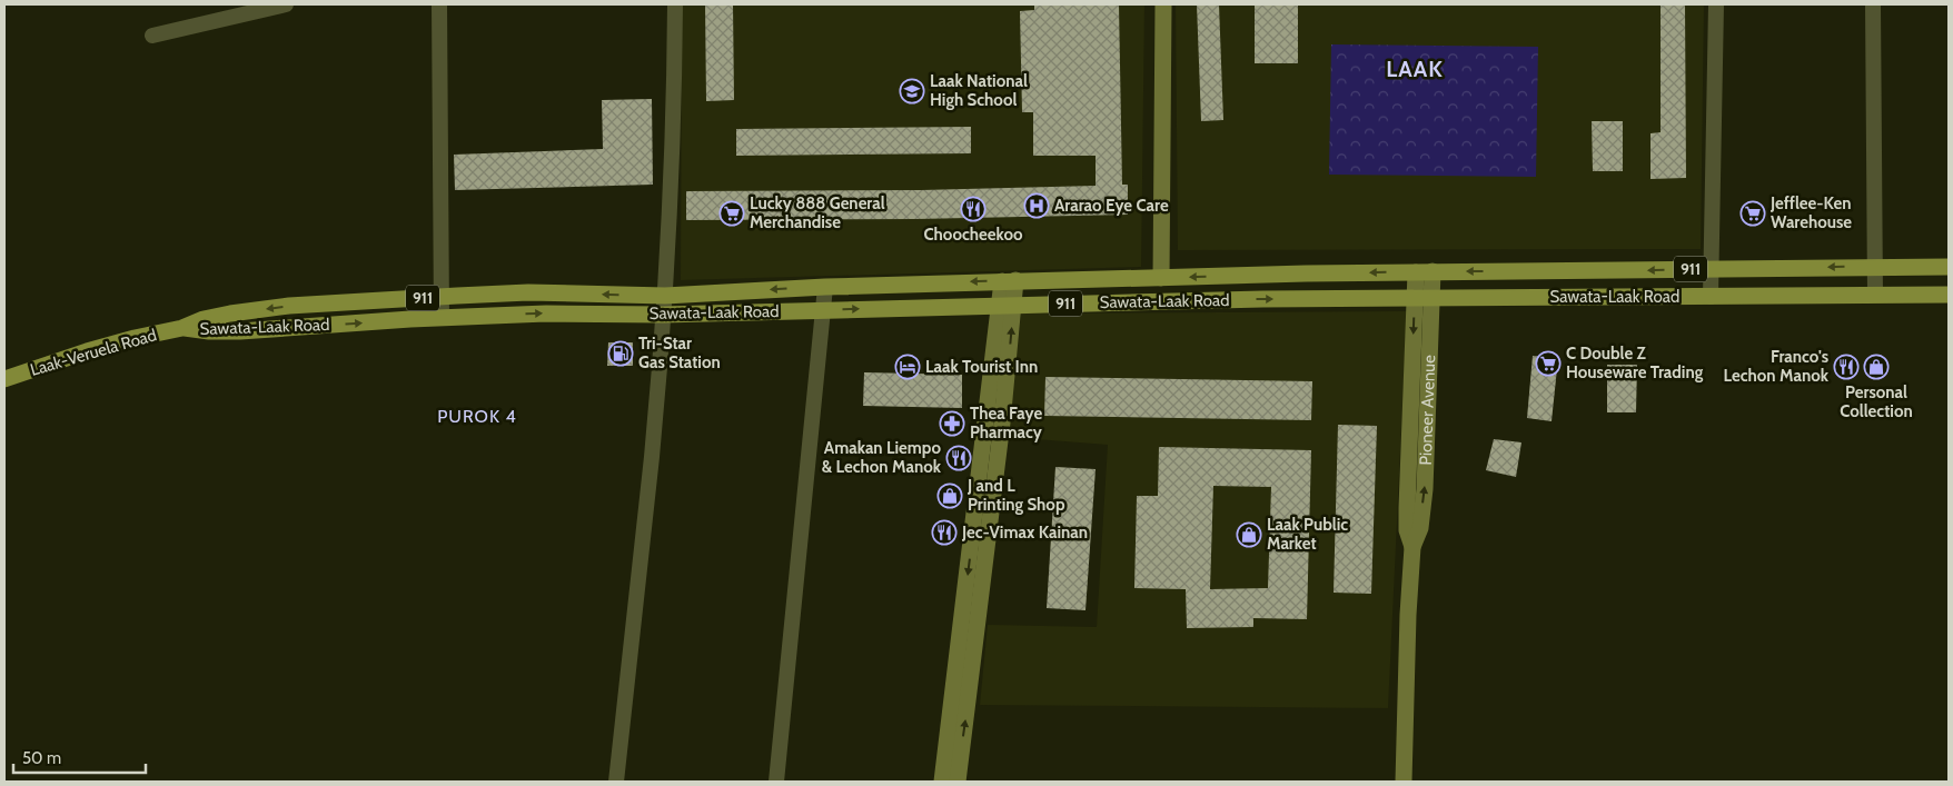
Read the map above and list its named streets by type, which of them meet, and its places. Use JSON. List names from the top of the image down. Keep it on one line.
{"streets":{"main road":["911","Sawata-Laak Road","Laak-Veruela Road"],"street":["Pioneer Avenue"]},"crossings":[["Sawata-Laak Road","Laak-Veruela Road"],["Sawata-Laak Road","Pioneer Avenue"]],"districts":["LAAK","PUROK 4"],"places":{"school or university":["Laak National High School"],"hospital":["Ararao Eye Care"],"restaurant":["Choocheekoo","Franco's Lechon Manok","Amakan Liempo & Lechon Manok","Jec-Vimax Kainan"],"supermarket":["Lucky 888 General Merchandise","Jefflee-Ken Warehouse","C Double Z Houseware Trading"],"fuel station":["Tri-Star Gas Station"],"hotel":["Laak Tourist Inn"],"shop":["Personal Collection","J and L Printing Shop","Laak Public Market"],"pharmacy":["Thea Faye Pharmacy"]},"scale_bar":"50 m"}
